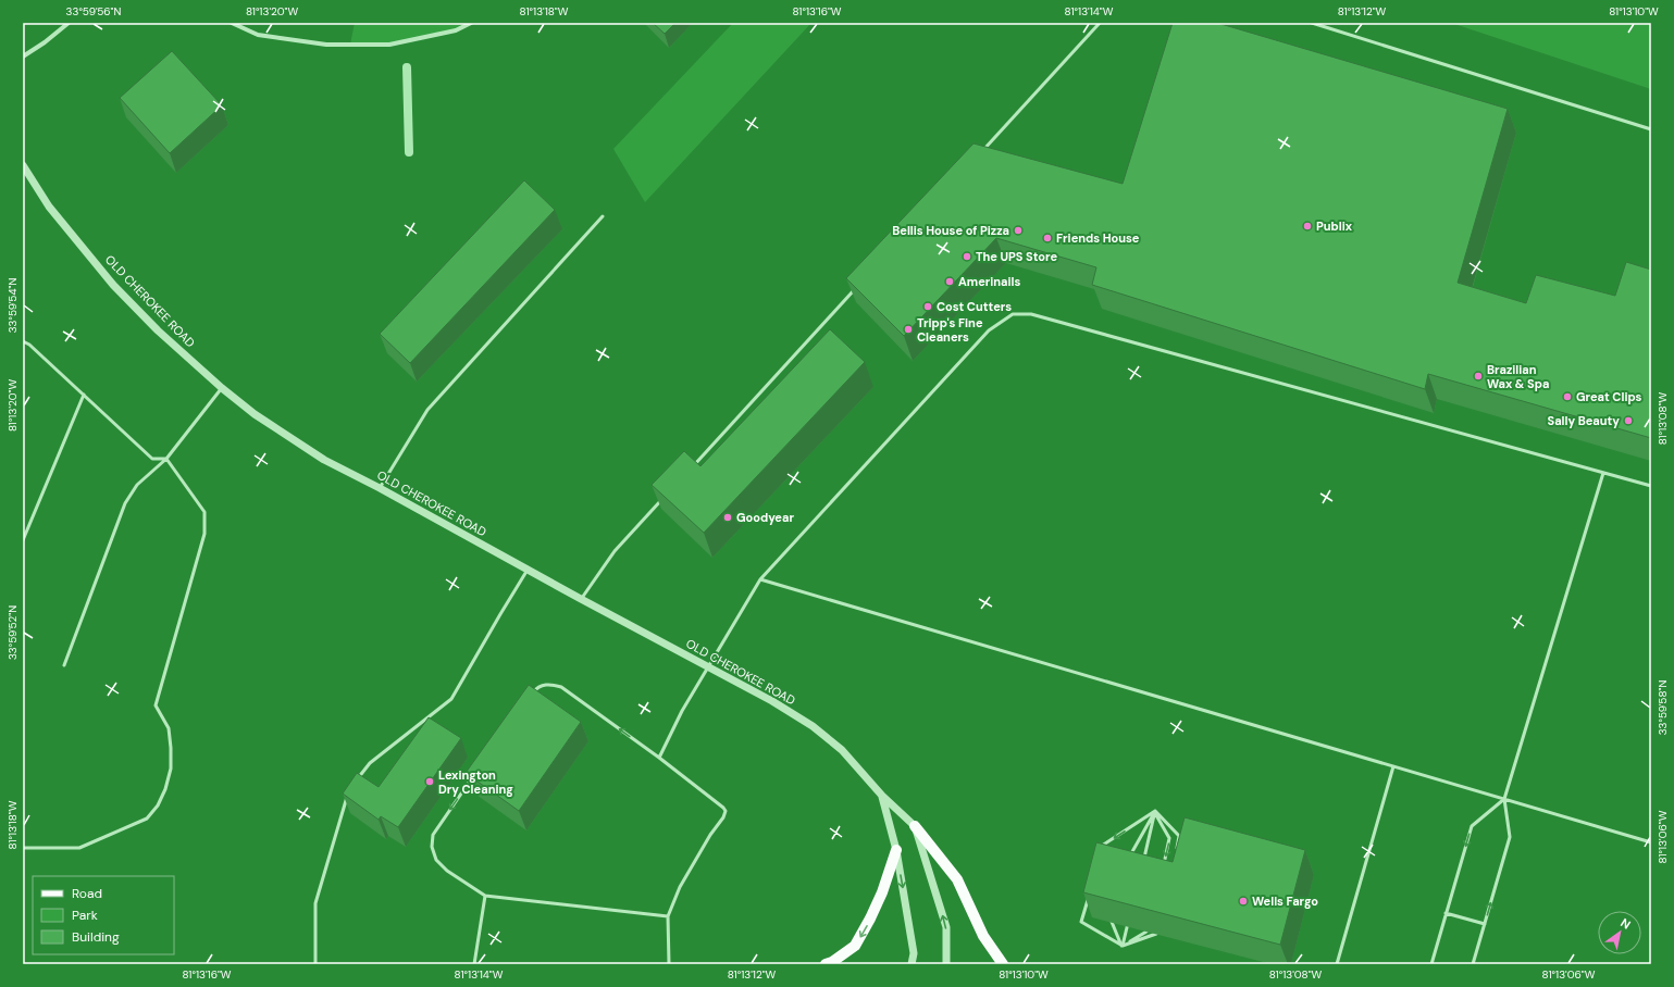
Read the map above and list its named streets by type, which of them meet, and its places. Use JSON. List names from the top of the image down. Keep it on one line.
{"streets":{"street":["OLD CHEROKEE ROAD"]},"places":["Publix","Bellis House of Pizza","Friends House","The UPS Store","Amerinails","Cost Cutters","Tripp's Fine Cleaners","Brazilian Wax & Spa","Great Clips","Sally Beauty","Goodyear","Lexington Dry Cleaning","Wells Fargo"],"legend":["Road","Park","Building"],"north":"top right","coordinates":["33°59'56\"N","81°13'20\"W","81°13'18\"W","81°13'16\"W","81°13'14\"W","81°13'12\"W","81°13'10\"W","33°59'54\"N","81°13'08\"W","33°59'52\"N","33°59'58\"N","81°13'06\"W"]}
